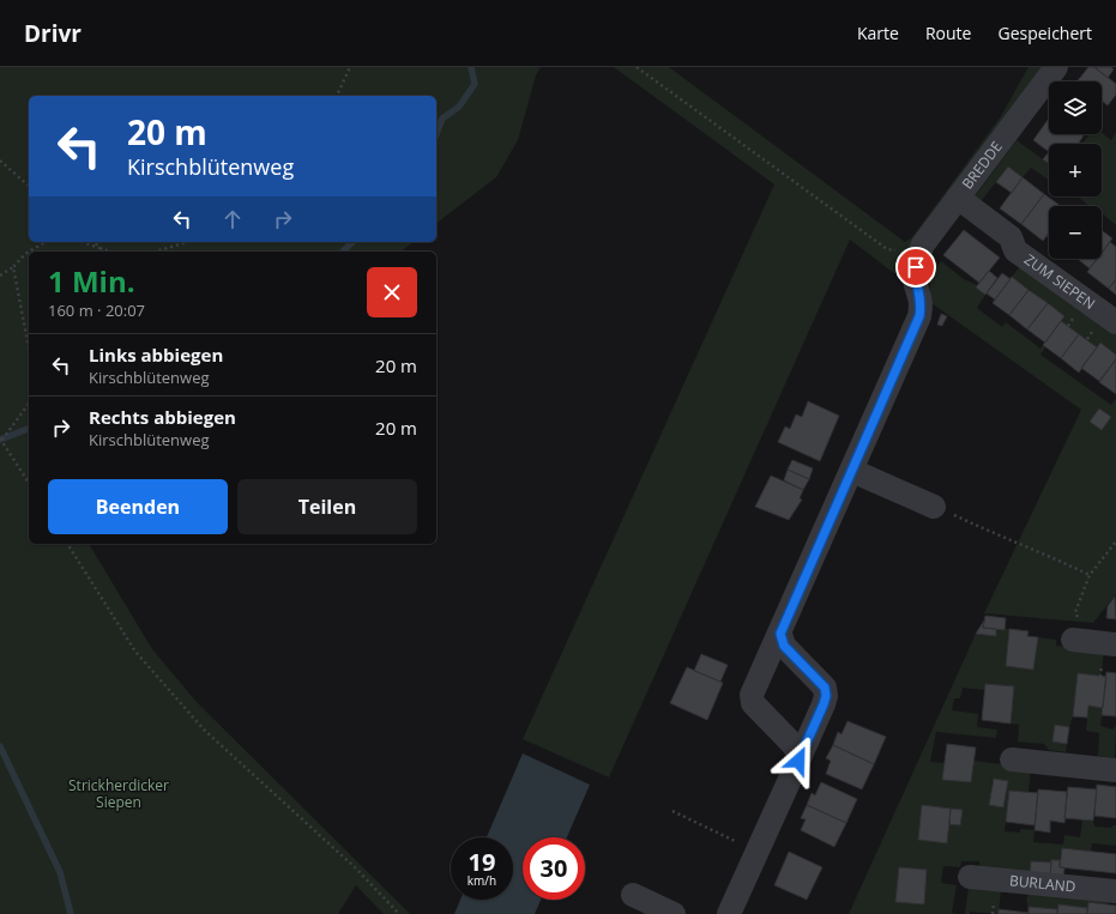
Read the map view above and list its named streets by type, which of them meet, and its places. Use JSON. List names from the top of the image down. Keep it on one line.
{"streets":{"street":["BREDDE","ZUM SIEPEN","BURLAND"]},"crossings":[["BREDDE","ZUM SIEPEN"]],"parks":["Strickherdicker Siepen"],"page":{"header":"Drivr","nav":["Karte","Route","Gespeichert"],"map_buttons":["+","−"],"turn":["20 m","Kirschblütenweg"],"heading":["1 Min.","160 m · 20:07"],"list":[{"name":"Links abbiegen","note":"Kirschblütenweg","value":"20 m"},{"name":"Rechts abbiegen","note":"Kirschblütenweg","value":"20 m"}],"buttons":["Beenden","Teilen"],"speed":"19 km/h","limit":"30"}}
